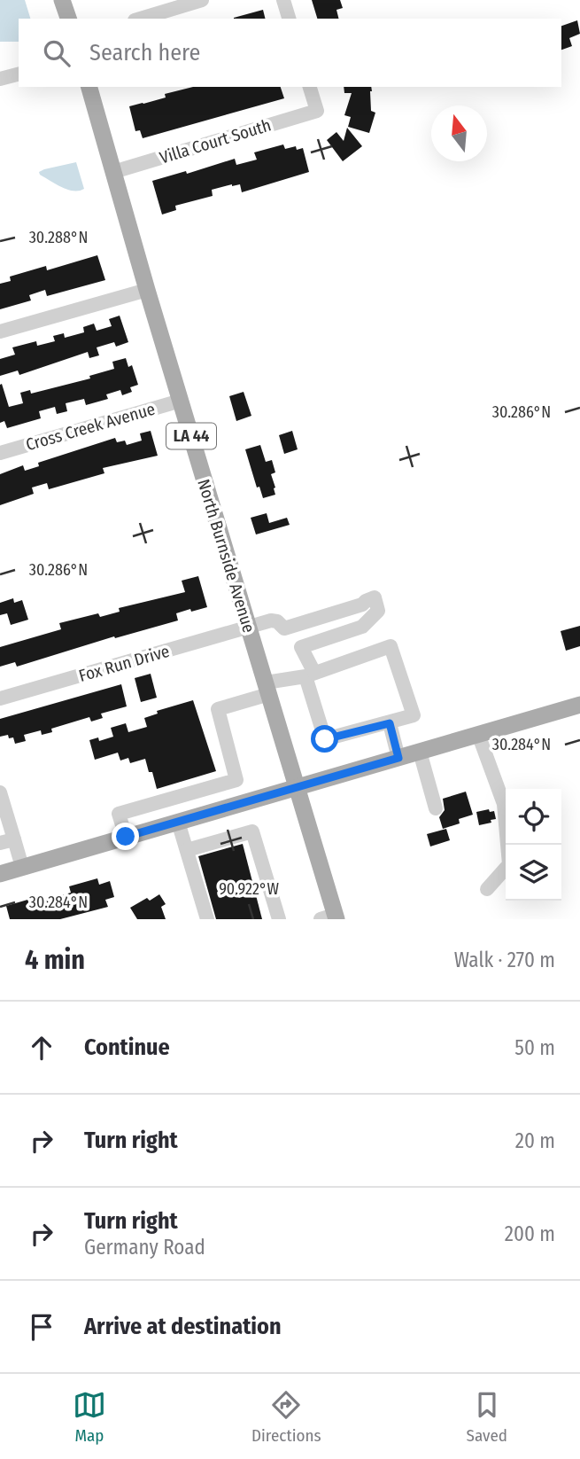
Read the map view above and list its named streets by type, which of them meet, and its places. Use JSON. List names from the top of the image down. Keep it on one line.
{"streets":{"main road":["LA 44","North Burnside Avenue"],"street":["Villa Court South","Cross Creek Avenue","Fox Run Drive"]},"crossings":[["Villa Court South","North Burnside Avenue"],["Cross Creek Avenue","North Burnside Avenue"],["North Burnside Avenue","Fox Run Drive"]],"north":"top","page":{"search":"Search here","heading":["4 min","Walk · 270 m"],"list":[["Continue","50 m"],["Turn right","20 m"],["Turn right","Germany Road","200 m"],"Arrive at destination"],"nav":["Map","Directions","Saved"]},"coordinates":["30.288°N","30.286°N","30.284°N","90.922°W"]}
